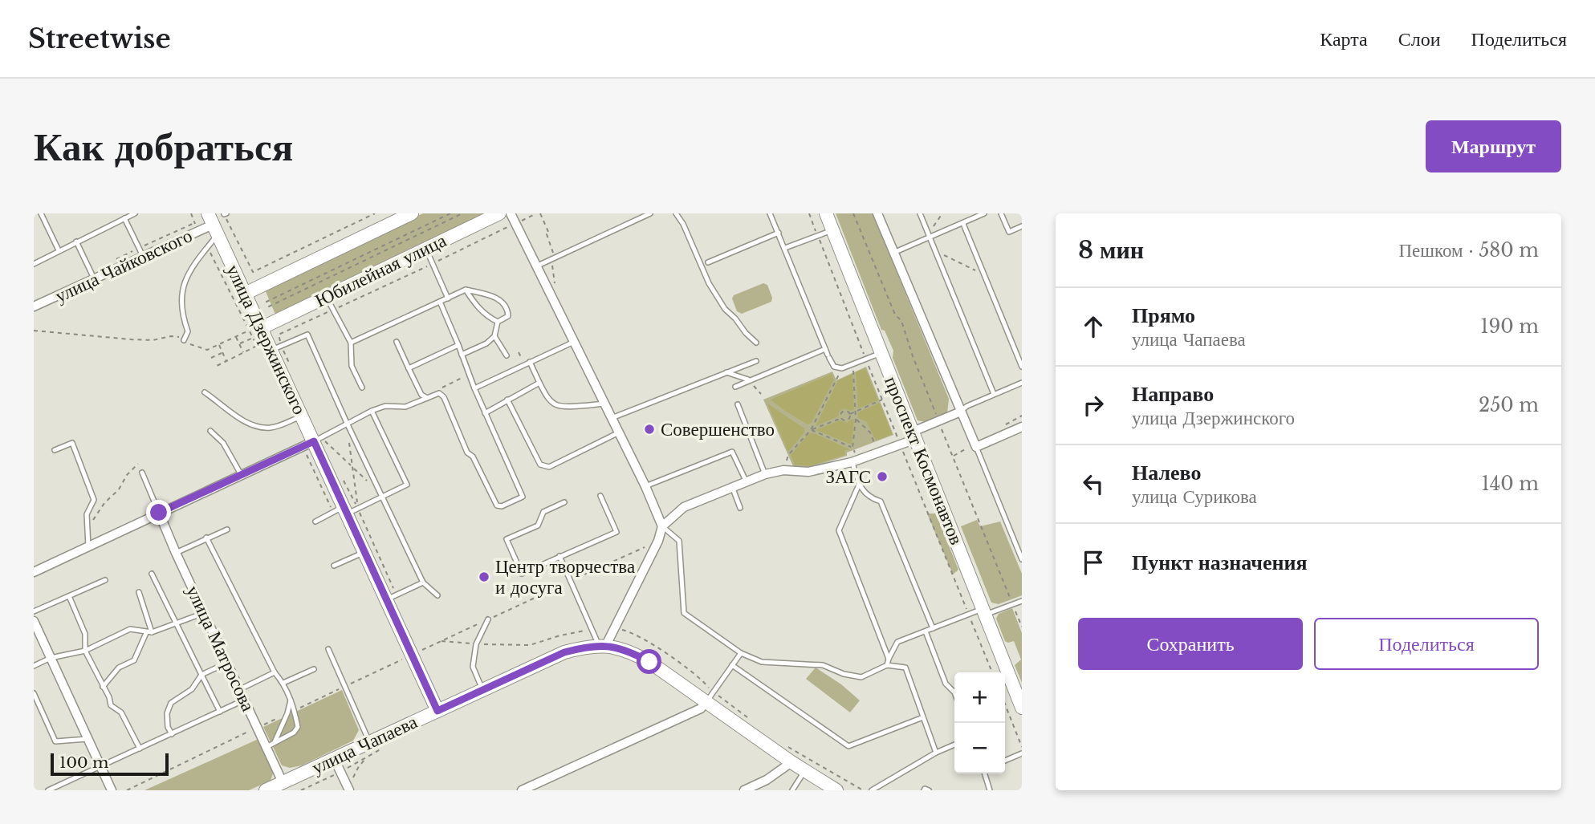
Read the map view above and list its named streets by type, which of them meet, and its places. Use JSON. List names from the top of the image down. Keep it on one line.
{"streets":{"main road":["Юбилейная улица","улица Дзержинского","проспект Космонавтов","улица Чапаева"],"street":["улица Чайковского","улица Матросова"]},"crossings":[["улица Чайковского","улица Дзержинского"],["Юбилейная улица","улица Дзержинского"],["улица Дзержинского","улица Чапаева"],["улица Матросова","улица Чапаева"]],"places":["Совершенство","ЗАГС","Центр творчества и досуга"],"scale_bar":"100 m","page":{"header":"Streetwise","nav":["Карта","Слои","Поделиться"],"buttons":["Маршрут",["Сохранить","Поделиться"]],"title":"Как добраться","heading":["8 мин","Пешком · 580 m"],"list":[["Прямо","улица Чапаева","190 m"],["Направо","улица Дзержинского","250 m"],["Налево","улица Сурикова","140 m"],"Пункт назначения"],"map_buttons":["+","−"],"scale":"100 m"}}
